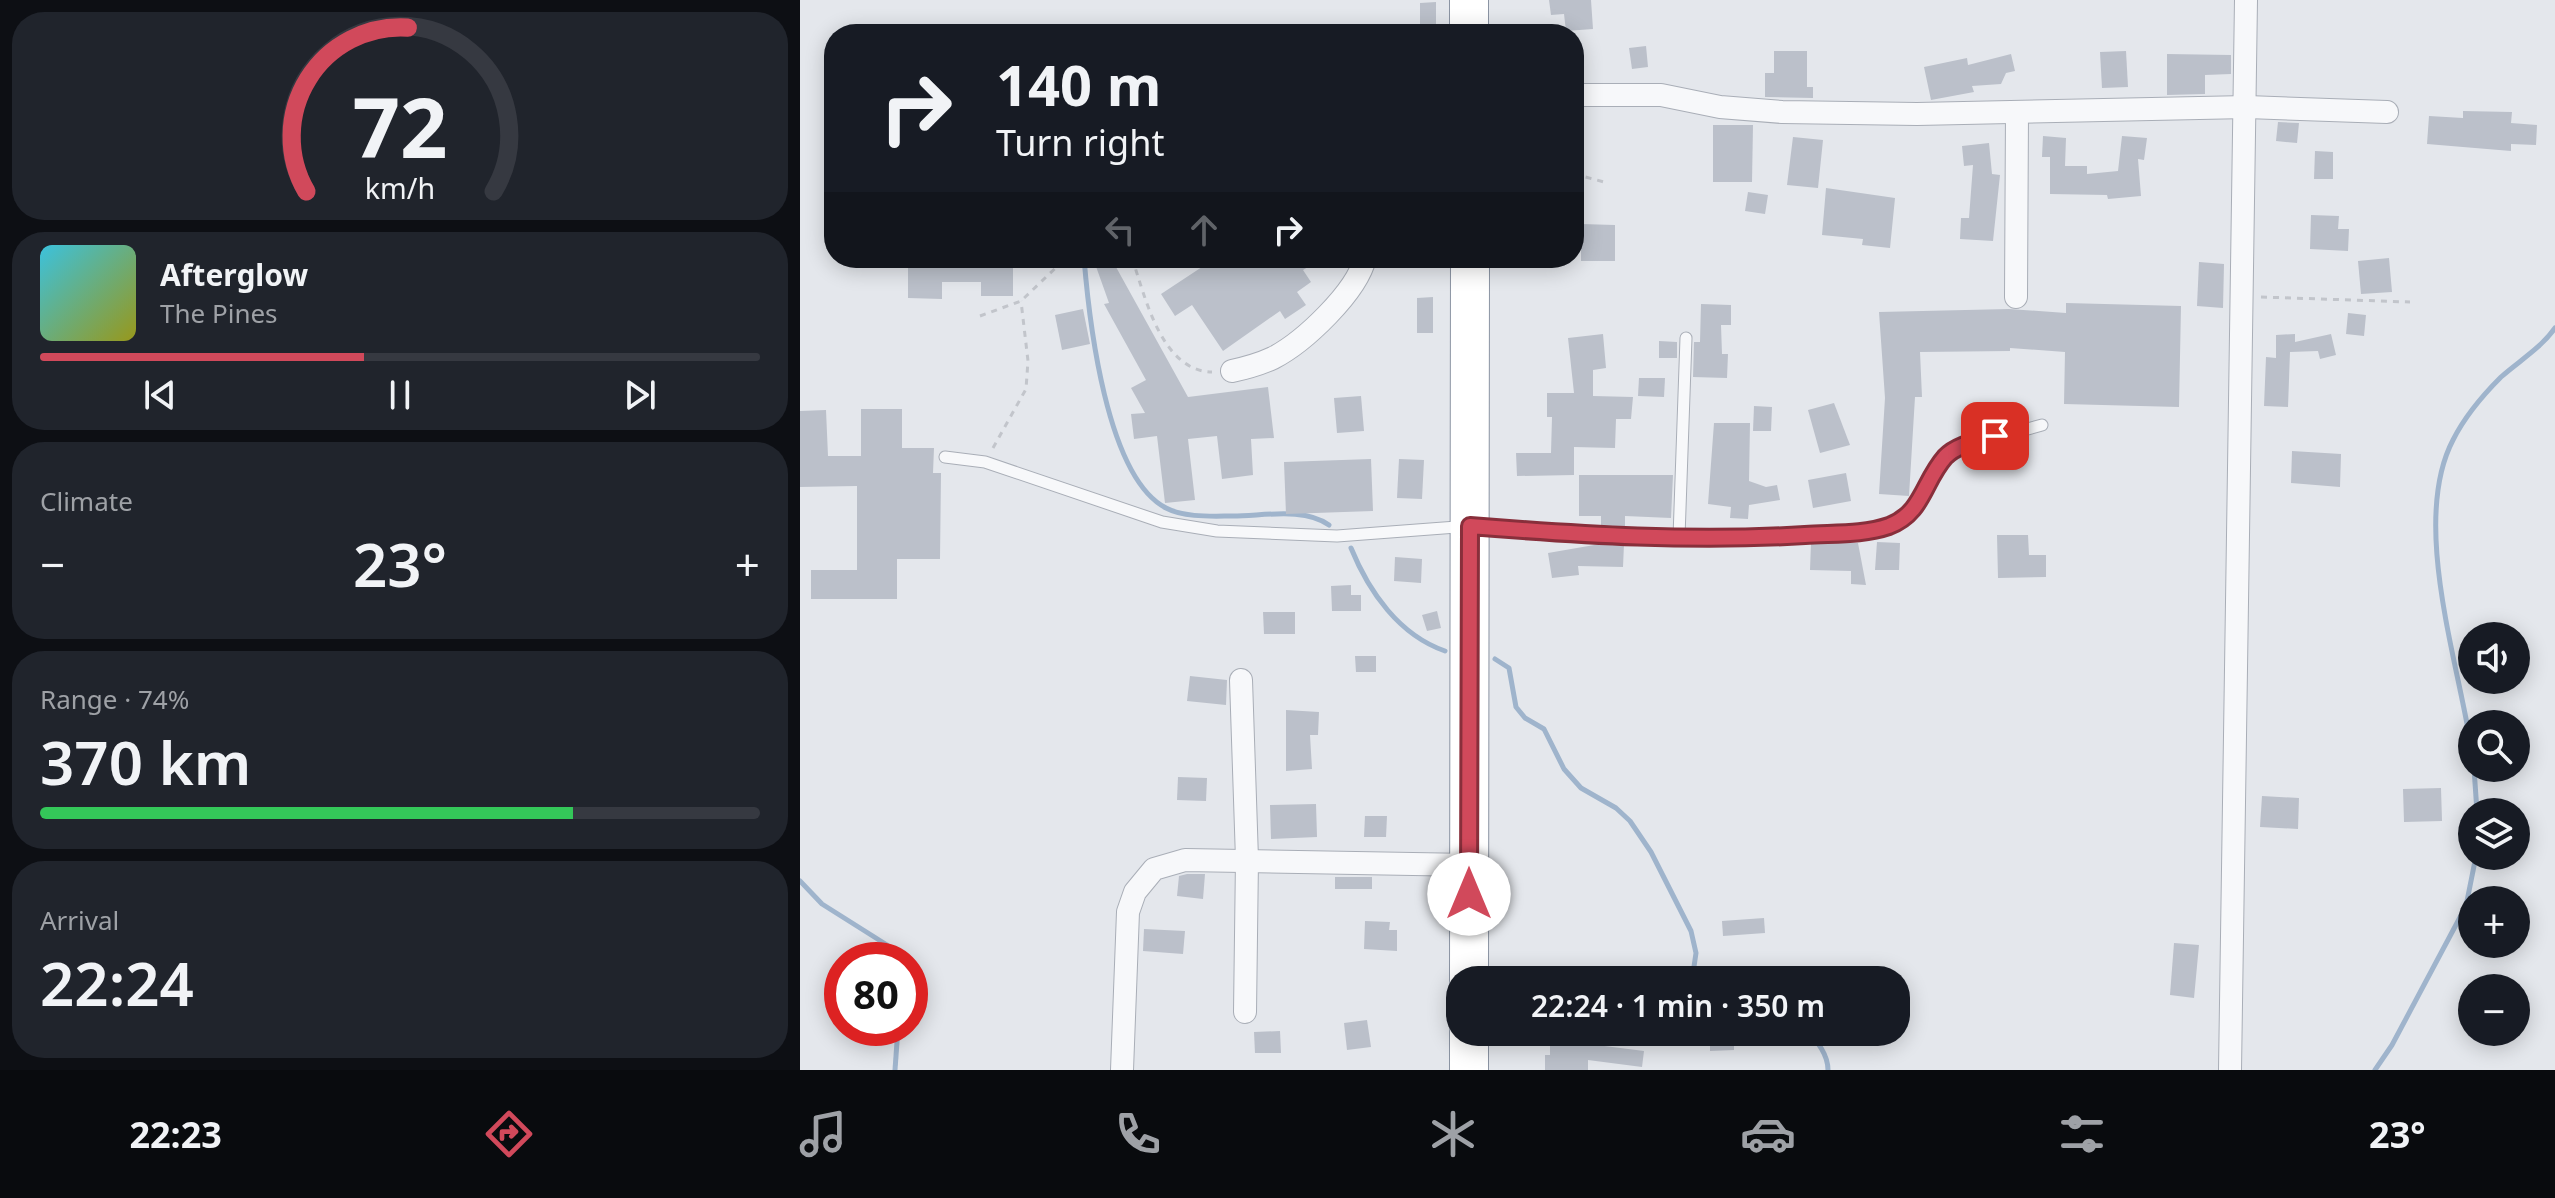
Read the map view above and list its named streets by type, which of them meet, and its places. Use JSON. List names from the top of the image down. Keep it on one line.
{"page":{"turn":["140 m","Turn right"],"song":["Afterglow","The Pines"],"tile":["Climate",["Range · 74%","370 km"],["Arrival","22:24"]],"heat":["−","23°","+"],"map_buttons":["+","−"],"limit":"80","trip":"22:24 · 1 min · 350 m","tabs":["22:23","23°"],"gauge":["72","km/h"]}}
